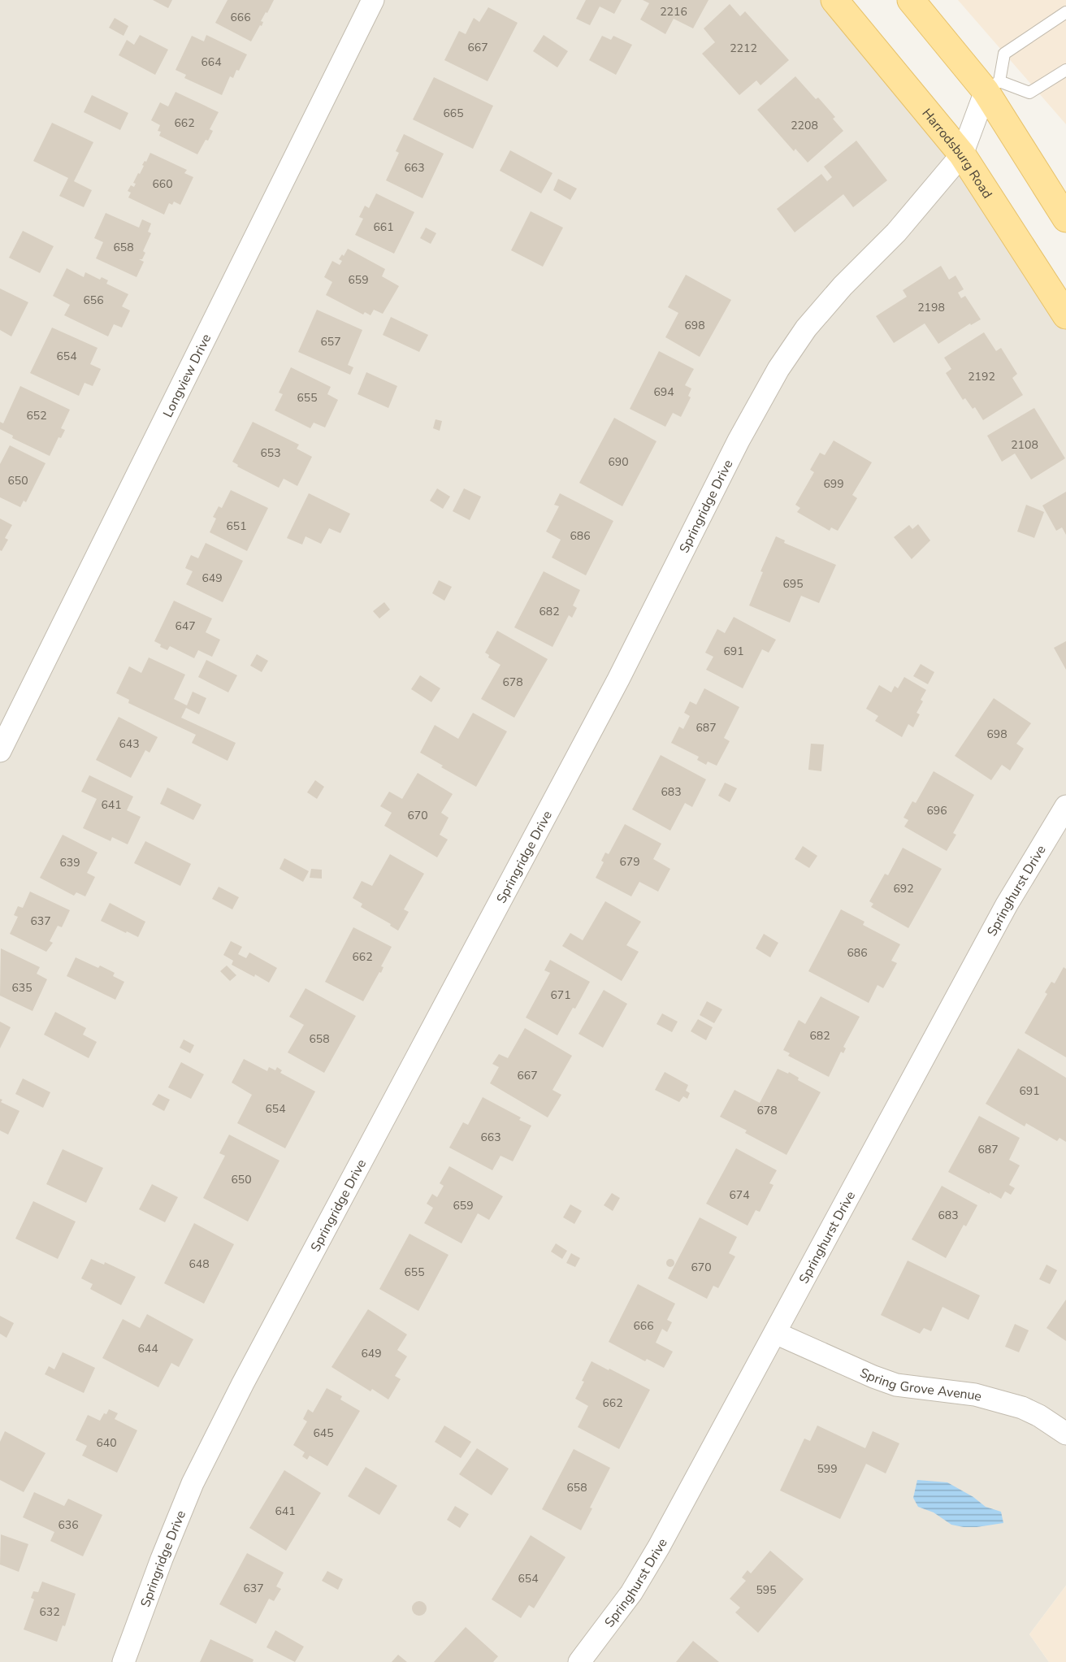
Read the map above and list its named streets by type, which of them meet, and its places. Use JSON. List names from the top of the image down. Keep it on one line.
{"streets":{"main road":["Harrodsburg Road"],"street":["Longview Drive","Springridge Drive","Springhurst Drive","Spring Grove Avenue"]},"crossings":[["Harrodsburg Road","Springridge Drive"],["Springhurst Drive","Spring Grove Avenue"]],"house_numbers":["2216","666","667","2212","664","665","662","2208","663","660","661","658","659","656","2198","698","657","654","2192","694","655","652","2108","653","690","650","699","651","686","649","695","682","647","691","678","687","698","643","683","641","696","670","679","639","692","637","686","662","635","671","682","658","667","691","654","678","663","687","650","674","659","683","648","670","655","666","644","649","662","645","640","599","658","641","636","654","637","595","632"]}
